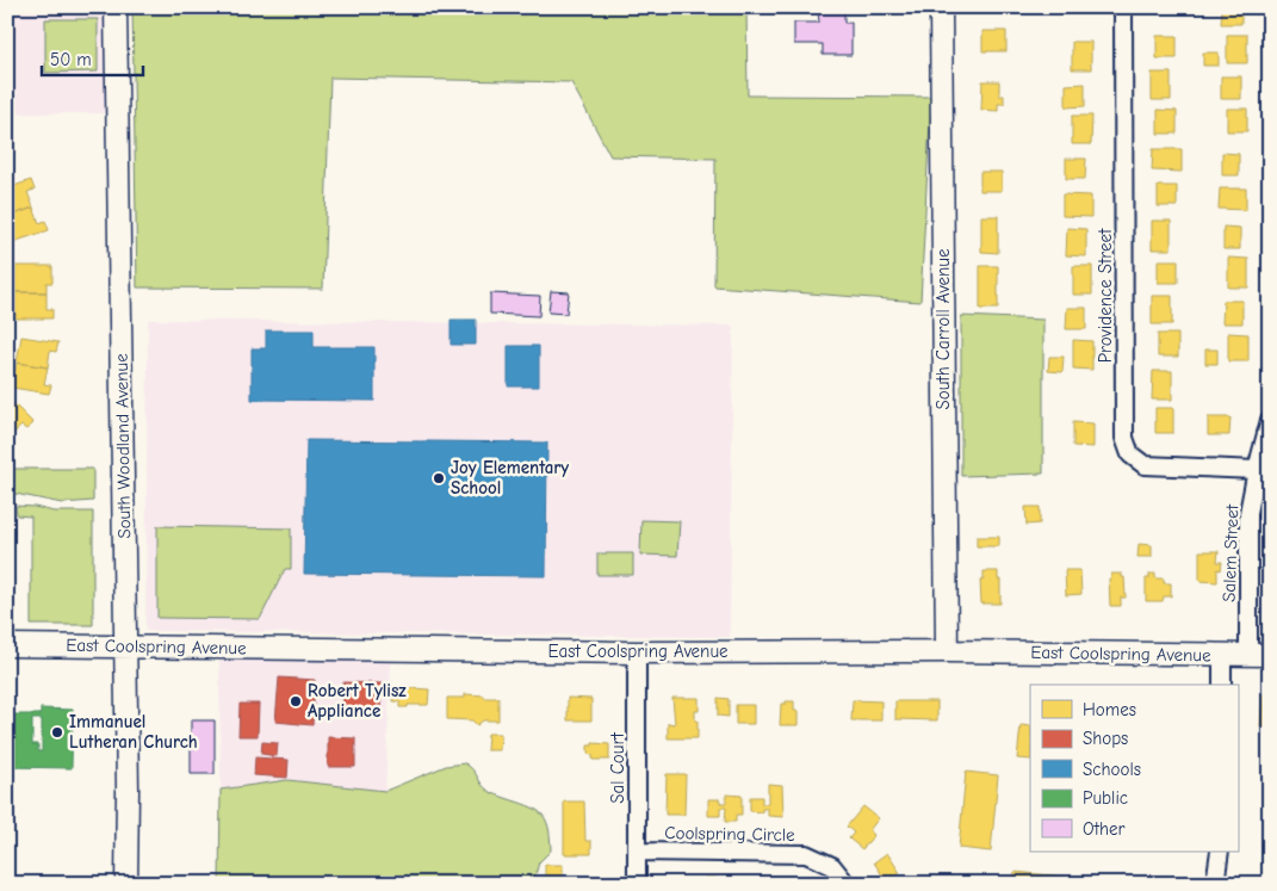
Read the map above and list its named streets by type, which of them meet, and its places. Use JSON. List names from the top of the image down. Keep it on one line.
{"streets":{"street":["Providence Street","South Carroll Avenue","South Woodland Avenue","Salem Street","East Coolspring Avenue","Sal Court","Coolspring Circle"]},"crossings":[["Providence Street","Salem Street"],["South Carroll Avenue","East Coolspring Avenue"],["South Woodland Avenue","East Coolspring Avenue"],["Salem Street","East Coolspring Avenue"],["East Coolspring Avenue","Sal Court"],["Sal Court","Coolspring Circle"]],"places":["Joy Elementary School","Robert Tylisz Appliance","Immanuel Lutheran Church"],"legend":["Homes","Shops","Schools","Public","Other"],"scale_bar":"50 m"}
